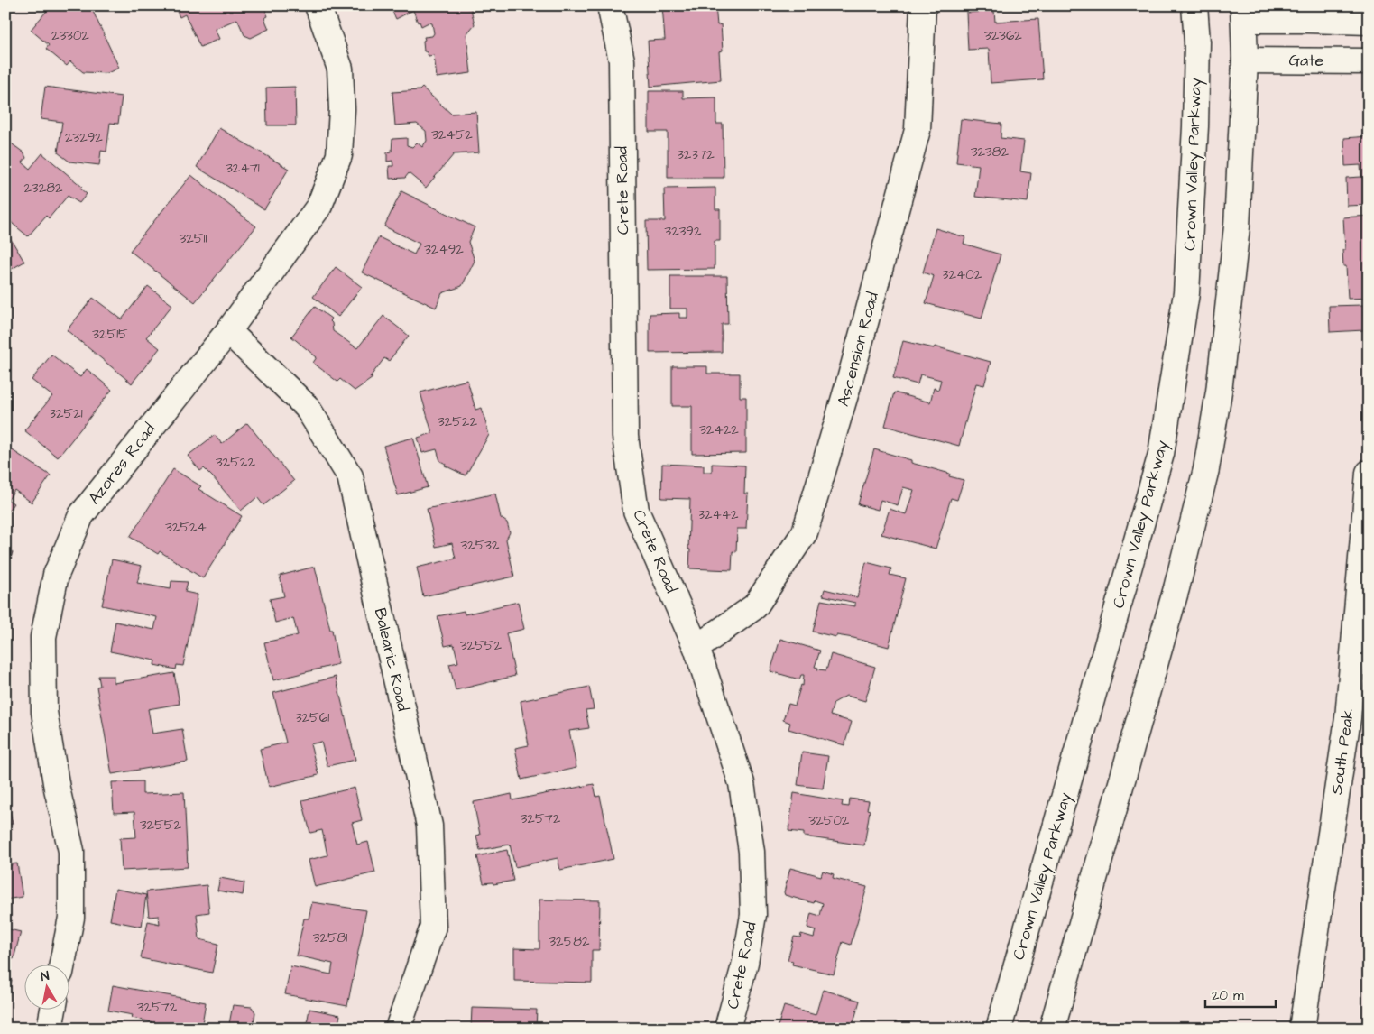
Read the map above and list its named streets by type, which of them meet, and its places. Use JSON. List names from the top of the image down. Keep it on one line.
{"streets":{"street":["Gate","Crown Valley Parkway","Crete Road","Ascension Road","Azores Road","Balearic Road","South Peak"]},"crossings":[["Crete Road","Ascension Road"],["Azores Road","Balearic Road"]],"house_numbers":["23302","32362","32452","23292","32382","32372","32471","23282","32392","32511","32492","32402","32515","32521","32522","32422","32522","32442","32524","32532","32552","32561","32572","32502","32552","32581","32582","32572"],"scale_bar":"20 m","north":"top"}
